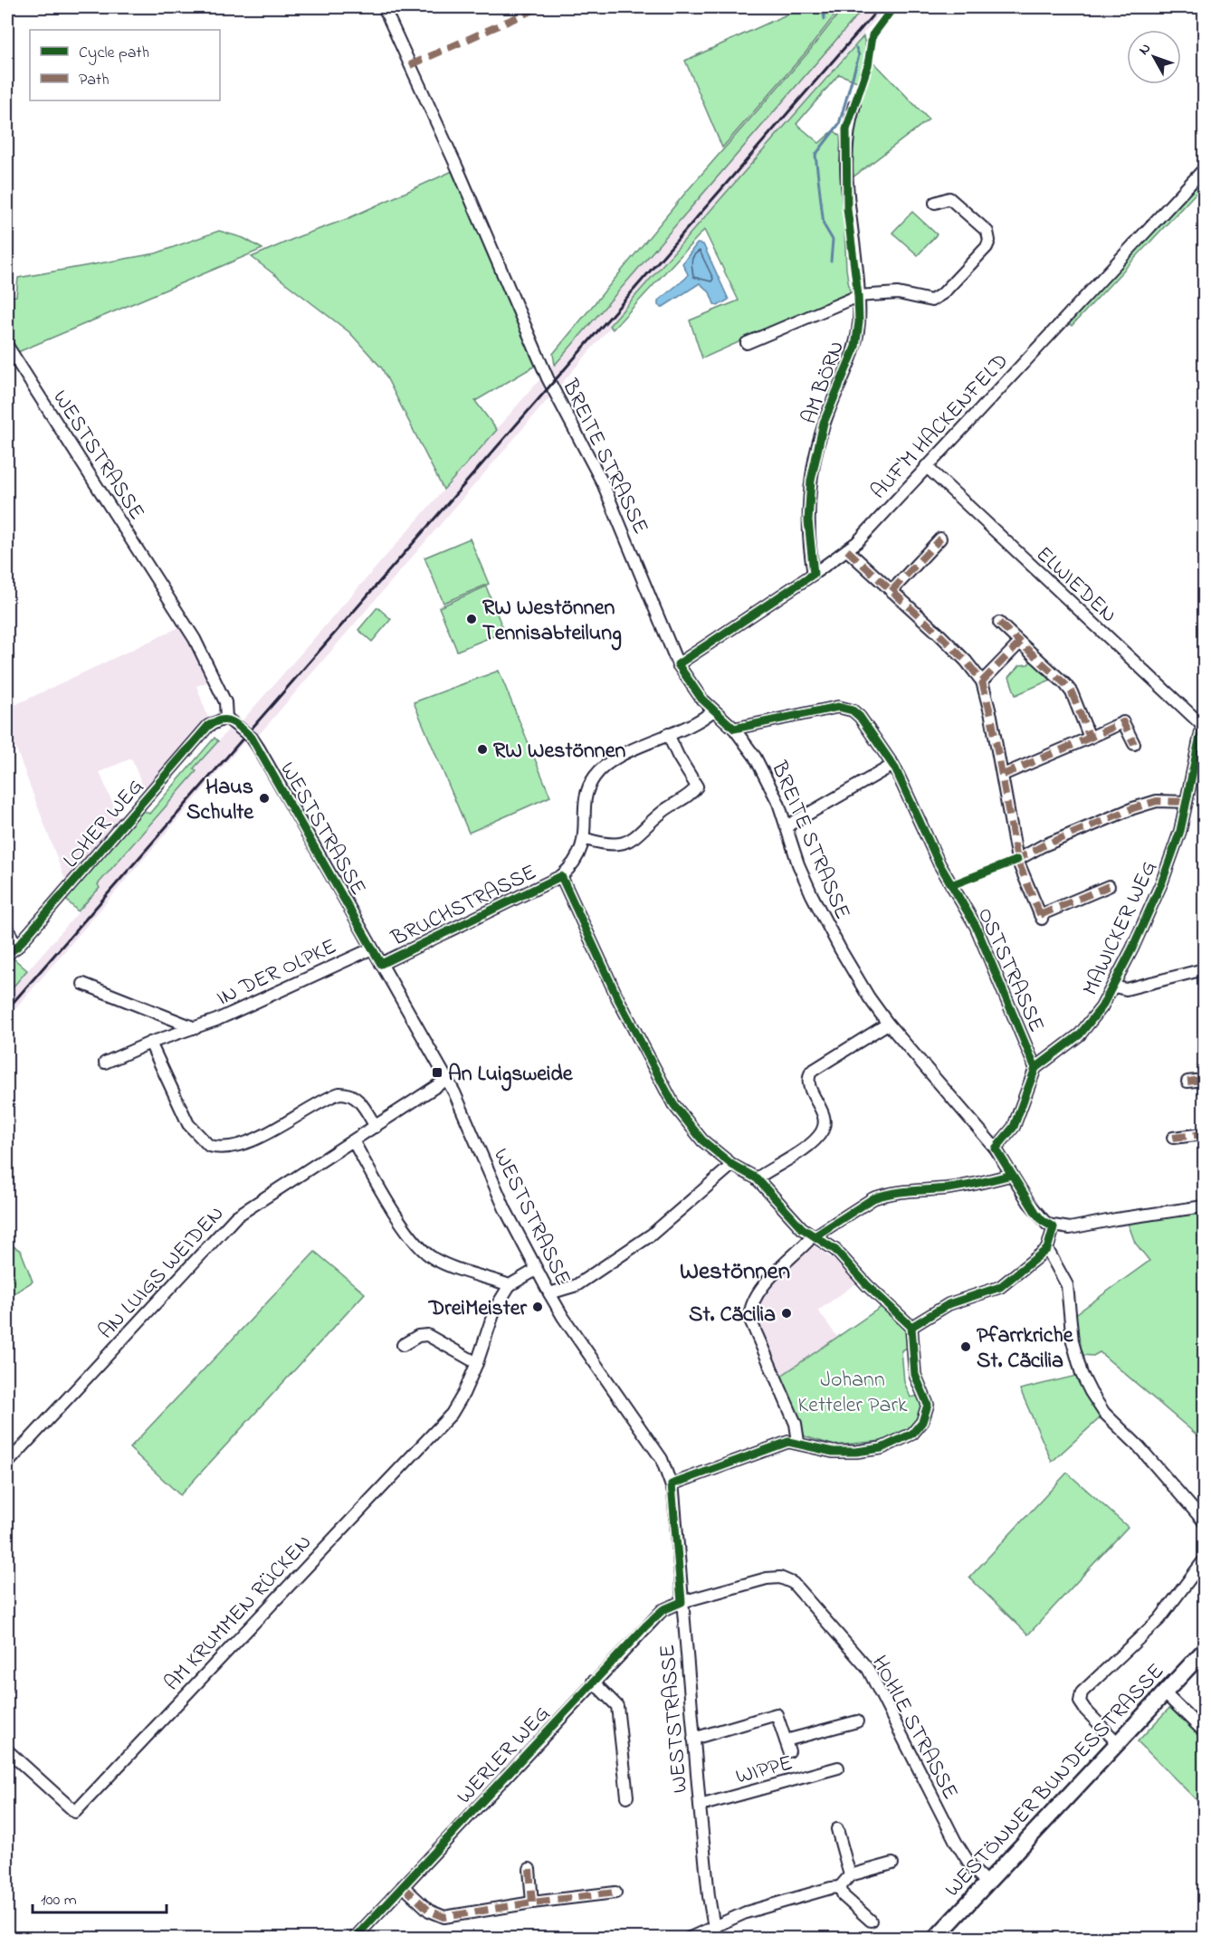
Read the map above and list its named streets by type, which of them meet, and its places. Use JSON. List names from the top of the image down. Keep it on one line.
{"streets":{"main road":["WESTÖNNER BUNDESSTRASSE"],"street":["AM BÖRN","AUF'M HACKENFELD","WESTSTRASSE","BREITE STRASSE","ELWIEDEN","LOHER WEG","BRUCHSTRASSE","MAWICKER WEG","OSTSTRASSE","IN DER OLPKE","AN LUIGS WEIDEN","AM KRUMMEN RÜCKEN","HOHLE STRASSE","WERLER WEG","WIPPE"]},"crossings":[["AM BÖRN","AUF'M HACKENFELD"],["AUF'M HACKENFELD","BREITE STRASSE"],["AUF'M HACKENFELD","ELWIEDEN"],["WESTSTRASSE","LOHER WEG"],["WESTSTRASSE","BRUCHSTRASSE"],["WESTSTRASSE","IN DER OLPKE"],["WESTSTRASSE","AN LUIGS WEIDEN"],["WESTSTRASSE","HOHLE STRASSE"],["WESTSTRASSE","WERLER WEG"],["WESTSTRASSE","WIPPE"],["BREITE STRASSE","BRUCHSTRASSE"],["BREITE STRASSE","OSTSTRASSE"],["ELWIEDEN","MAWICKER WEG"],["MAWICKER WEG","OSTSTRASSE"],["HOHLE STRASSE","WERLER WEG"],["HOHLE STRASSE","WESTÖNNER BUNDESSTRASSE"]],"districts":["Westönnen"],"parks":["Johann Ketteler Park"],"places":{"other":["RW Westönnen Tennisabteilung","RW Westönnen","Haus Schulte","DreiMeister","St. Cäcilia","Pfarrkriche St. Cäcilia"],"transit":["An Luigsweide"]},"legend":["Cycle path","Path"],"scale_bar":"100 m","north":"top left"}
